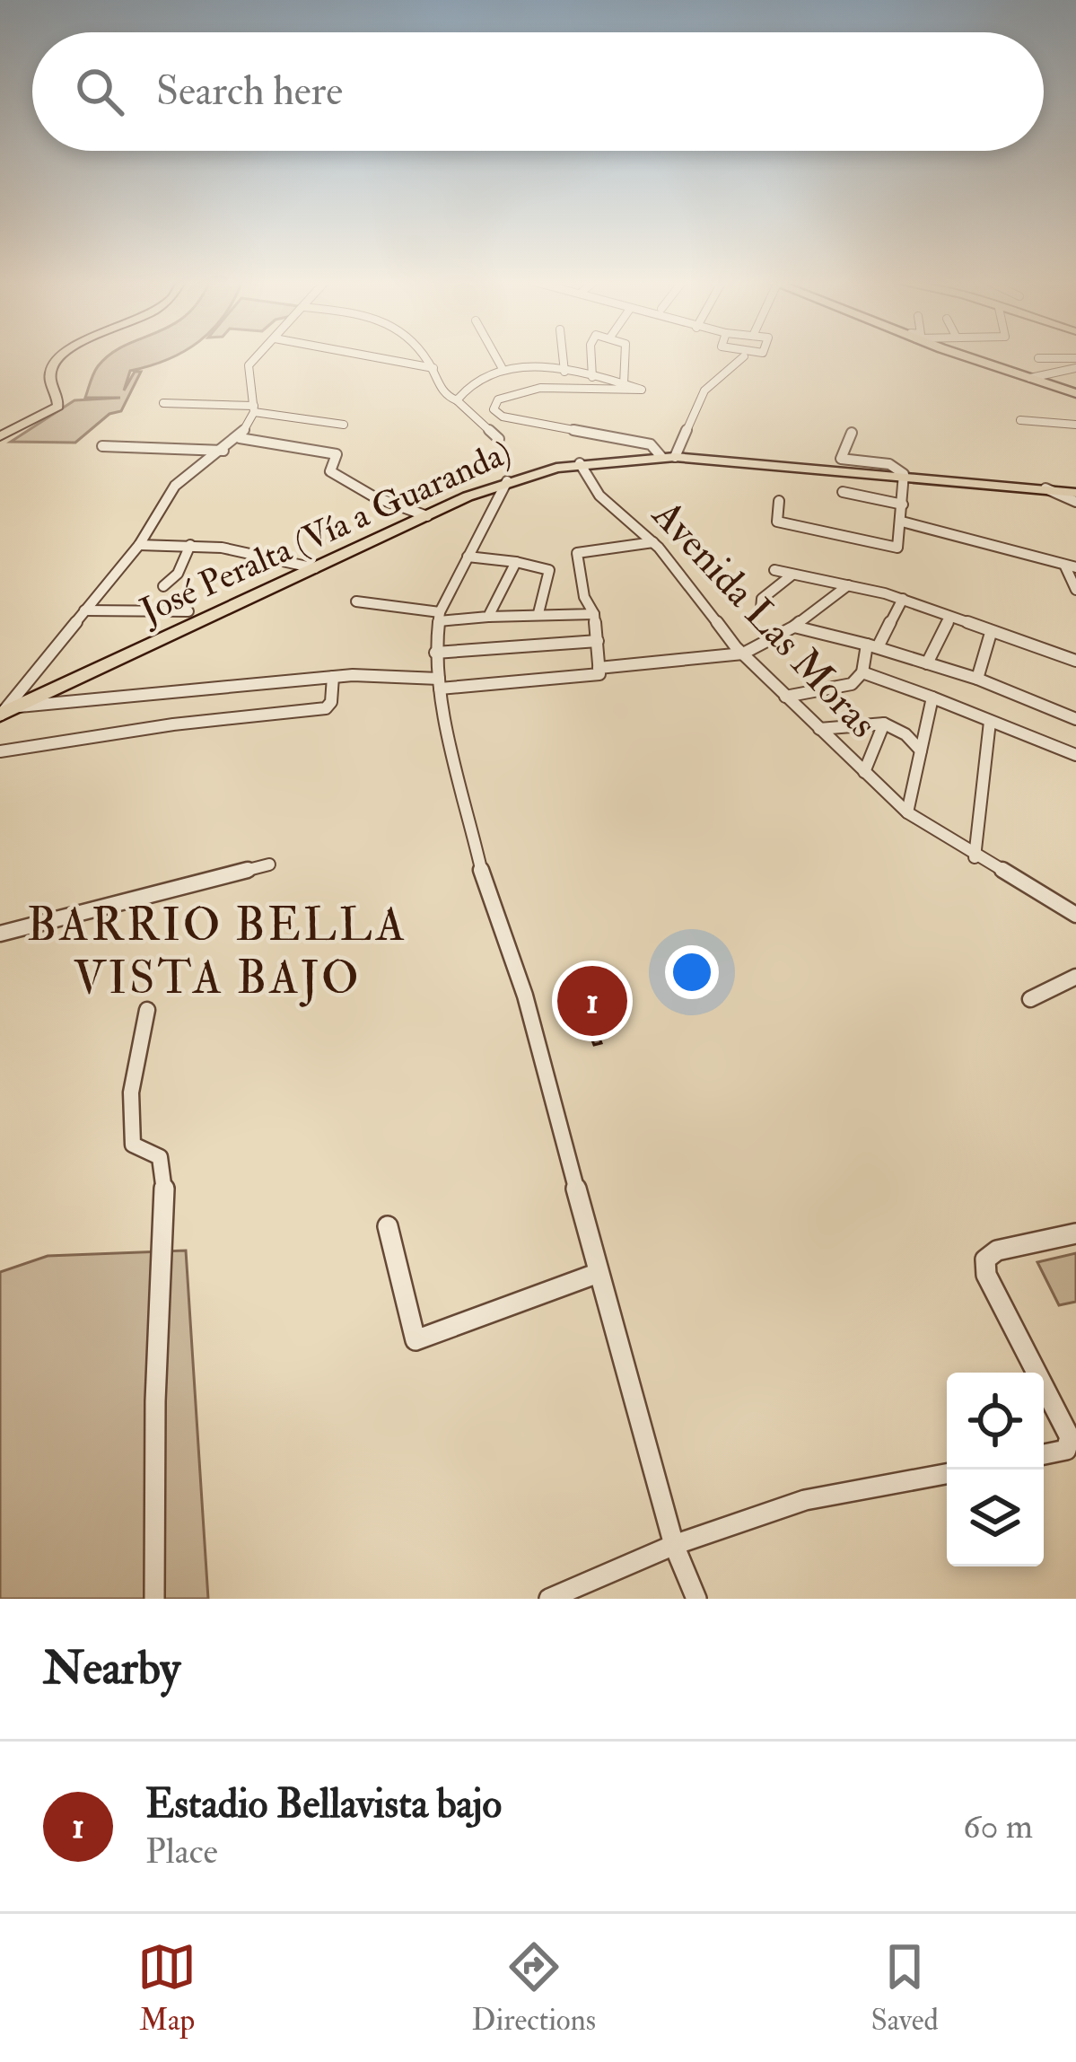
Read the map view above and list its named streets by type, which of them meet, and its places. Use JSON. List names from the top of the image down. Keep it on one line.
{"streets":{"highway":["José Peralta (Vía a Guaranda)"],"street":["Avenida Las Moras"]},"crossings":[["José Peralta (Vía a Guaranda)","Avenida Las Moras"]],"districts":["BARRIO BELLA VISTA BAJO"],"page":{"search":"Search here","pins":"1","heading":"Nearby","list":[{"mark":"1","name":"Estadio Bellavista bajo","note":"Place","value":"60 m"}],"nav":["Map","Directions","Saved"]}}
